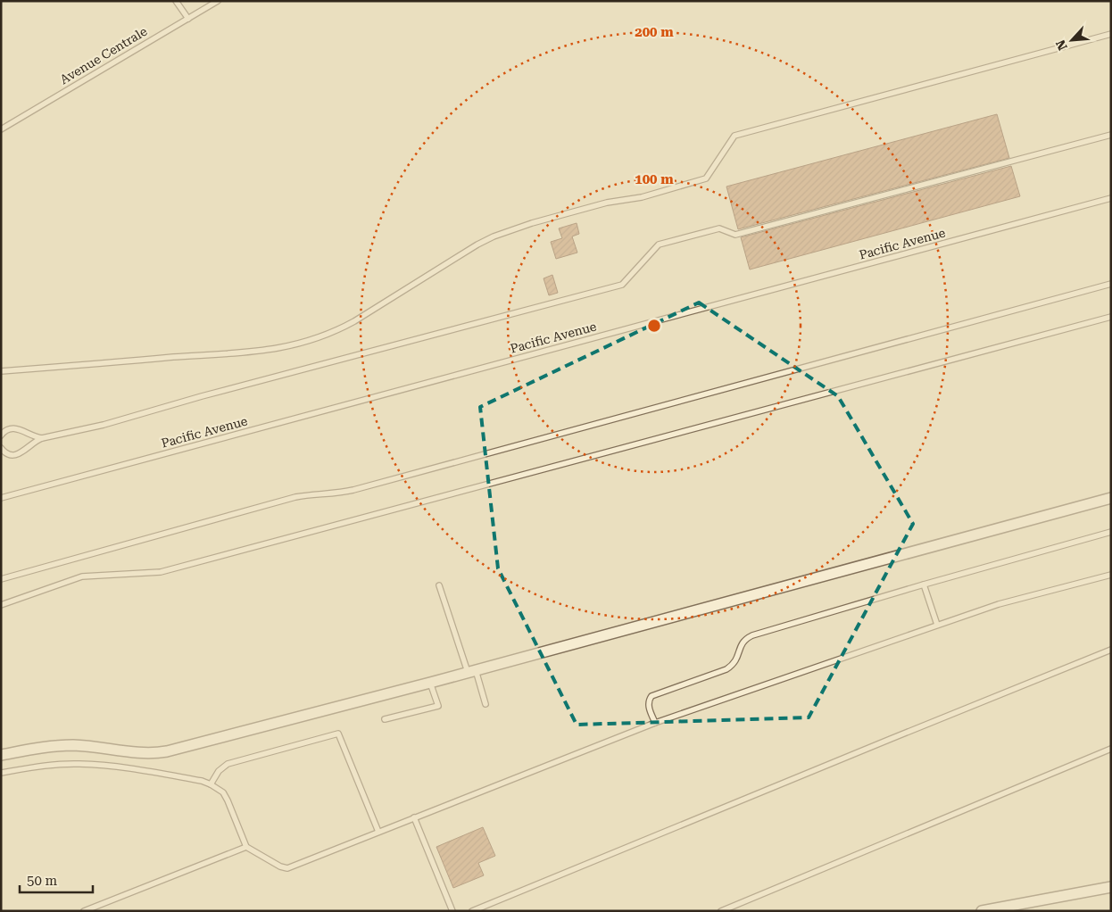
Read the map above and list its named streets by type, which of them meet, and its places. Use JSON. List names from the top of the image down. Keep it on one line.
{"streets":{"lane":["Avenue Centrale","Pacific Avenue"]},"scale_bar":"50 m","north":"bottom left","rings":["200 m","100 m"]}
